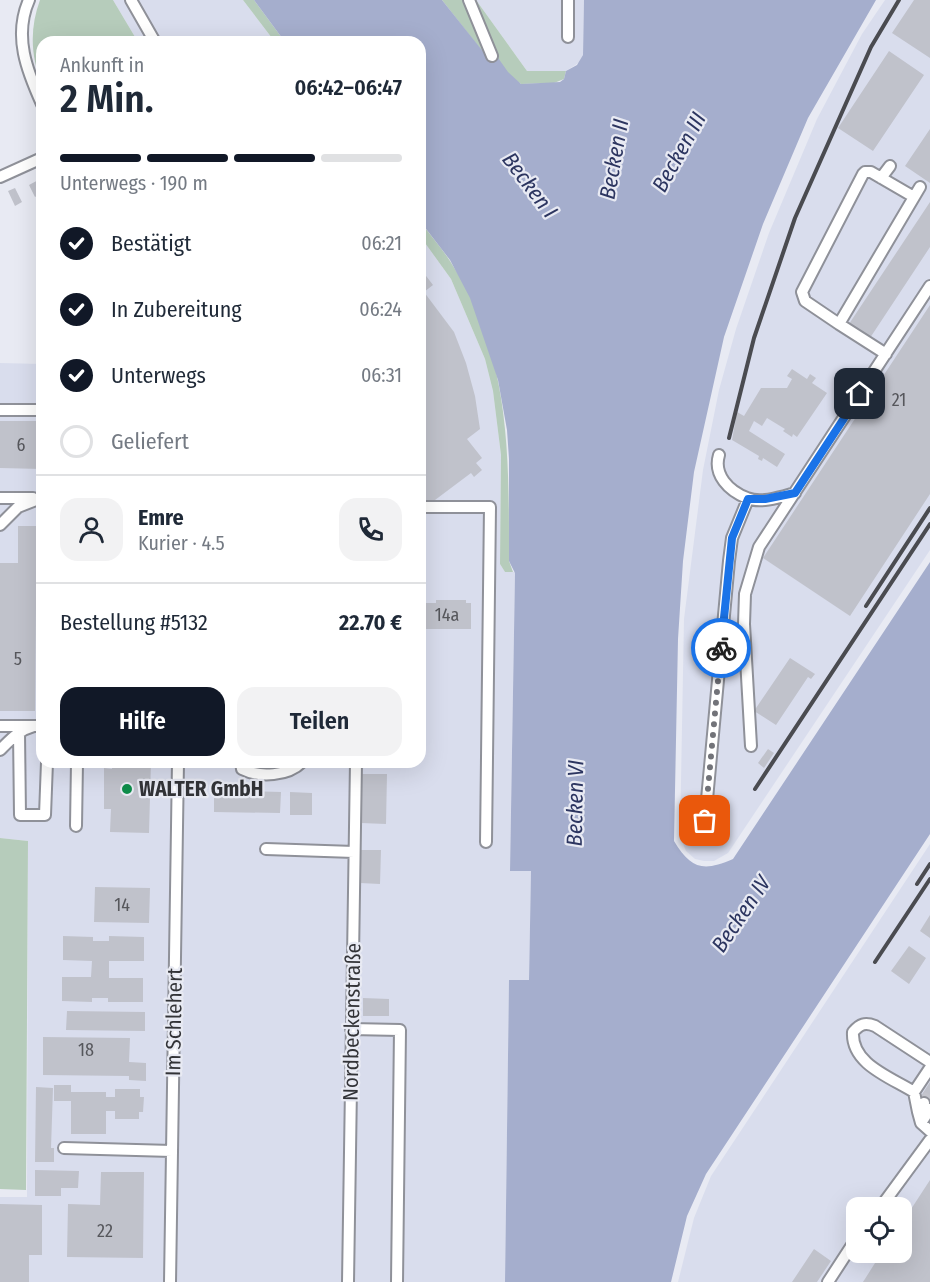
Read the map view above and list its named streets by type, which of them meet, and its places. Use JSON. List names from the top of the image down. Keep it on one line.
{"streets":{"street":["Im Schlehert","Nordbeckenstraße"]},"water":["Becken III","Becken II","Becken I","Becken VI","Becken IV"],"places":["WALTER GmbH"],"house_numbers":["21","6","14a","5","14","18","22"],"page":{"heading":["2 Min.","Ankunft in","06:42–06:47"],"panel":["Emre","Kurier · 4.5","Bestellung #5132","22.70 €"],"bar":"Unterwegs · 190 m","list":[["Bestätigt","06:21"],["In Zubereitung","06:24"],["Unterwegs","06:31"],"Geliefert"],"buttons":["Hilfe","Teilen"]}}
